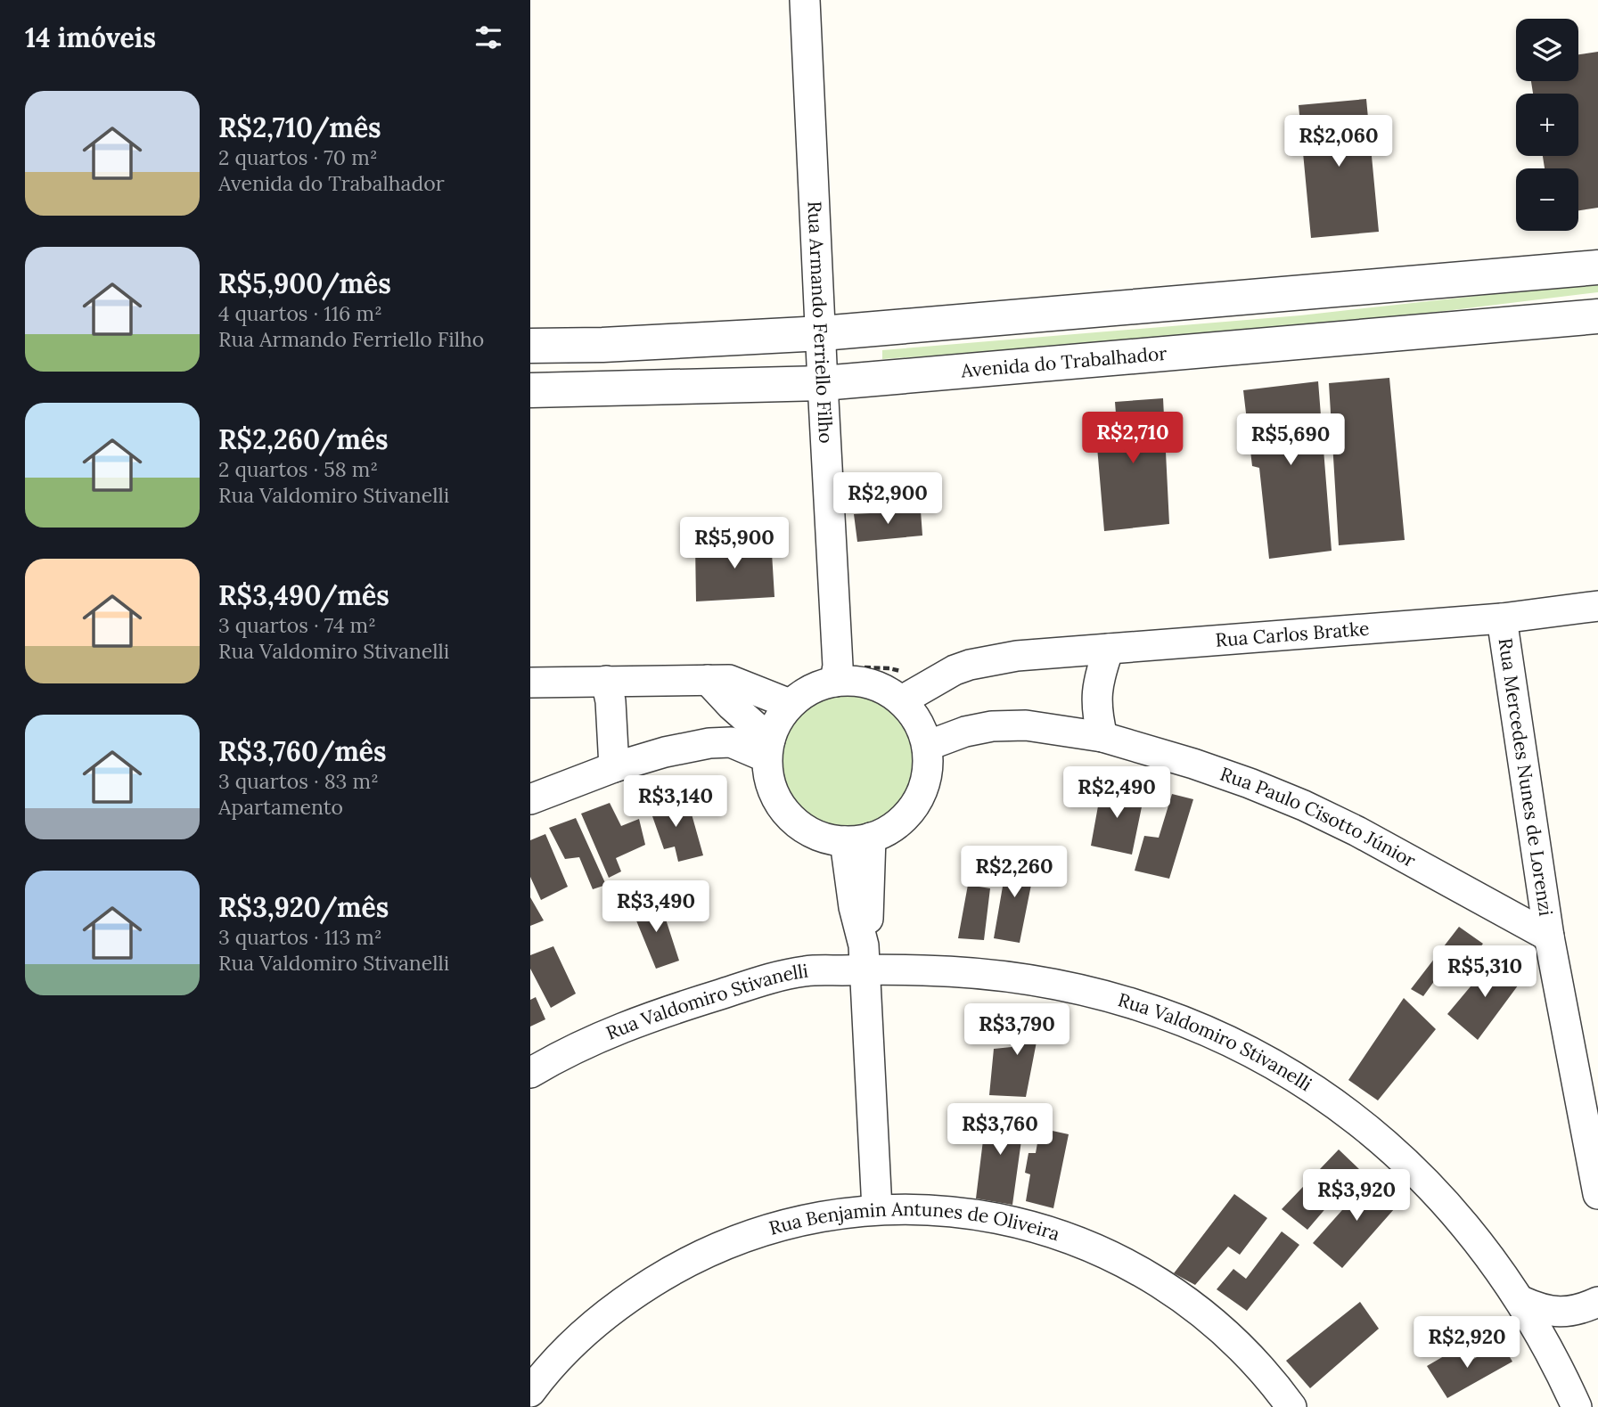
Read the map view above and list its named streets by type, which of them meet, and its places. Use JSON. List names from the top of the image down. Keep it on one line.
{"streets":{"street":["Rua Armando Ferriello Filho","Avenida do Trabalhador","Rua Carlos Bratke","Rua Mercedes Nunes de Lorenzi","Rua Paulo Cisotto Júnior","Rua Valdomiro Stivanelli","Rua Benjamin Antunes de Oliveira"]},"crossings":[["Rua Armando Ferriello Filho","Avenida do Trabalhador"],["Rua Armando Ferriello Filho","Rua Carlos Bratke"],["Rua Armando Ferriello Filho","Rua Paulo Cisotto Júnior"],["Rua Carlos Bratke","Rua Mercedes Nunes de Lorenzi"],["Rua Carlos Bratke","Rua Paulo Cisotto Júnior"],["Rua Mercedes Nunes de Lorenzi","Rua Paulo Cisotto Júnior"]],"page":{"heading":"14 imóveis","map_buttons":["+","−"],"list":[{"name":"R$2,710/mês","note":"2 quartos · 70 m² · Avenida do Trabalhador"},{"name":"R$5,900/mês","note":"4 quartos · 116 m² · Rua Armando Ferriello Filho"},{"name":"R$2,260/mês","note":"2 quartos · 58 m² · Rua Valdomiro Stivanelli"},{"name":"R$3,490/mês","note":"3 quartos · 74 m² · Rua Valdomiro Stivanelli"},{"name":"R$3,760/mês","note":"3 quartos · 83 m² · Apartamento"},{"name":"R$3,920/mês","note":"3 quartos · 113 m² · Rua Valdomiro Stivanelli"}],"price":["R$2,060","R$2,710","R$5,690","R$2,900","R$5,900","R$2,490","R$3,140","R$2,260","R$3,490","R$5,310","R$3,790","R$3,760","R$3,920","R$2,920"]}}
